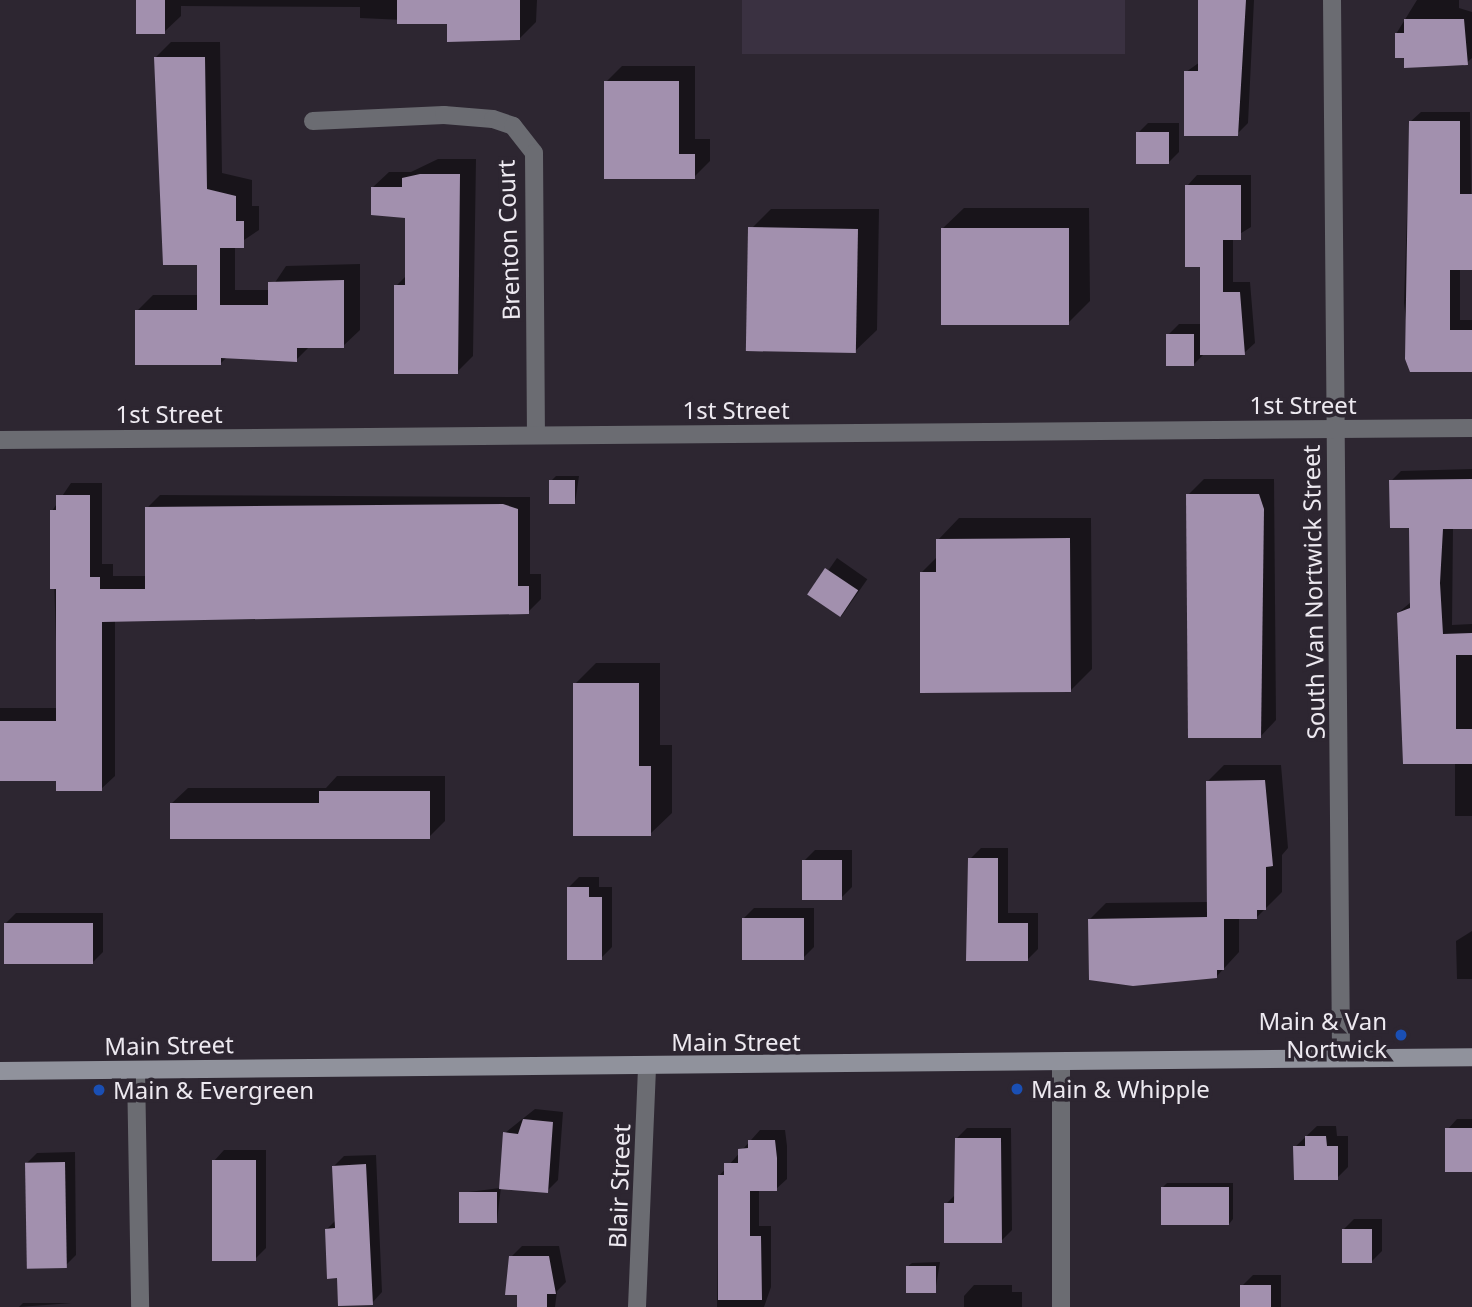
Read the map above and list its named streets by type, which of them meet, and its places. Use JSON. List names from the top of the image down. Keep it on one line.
{"streets":{"main road":["Main Street"],"street":["Brenton Court","1st Street","South Van Nortwick Street","Blair Street"]},"crossings":[["Brenton Court","1st Street"],["1st Street","South Van Nortwick Street"],["South Van Nortwick Street","Main Street"],["Main Street","Blair Street"]],"places":["Main & Van Nortwick","Main & Whipple","Main & Evergreen"]}
